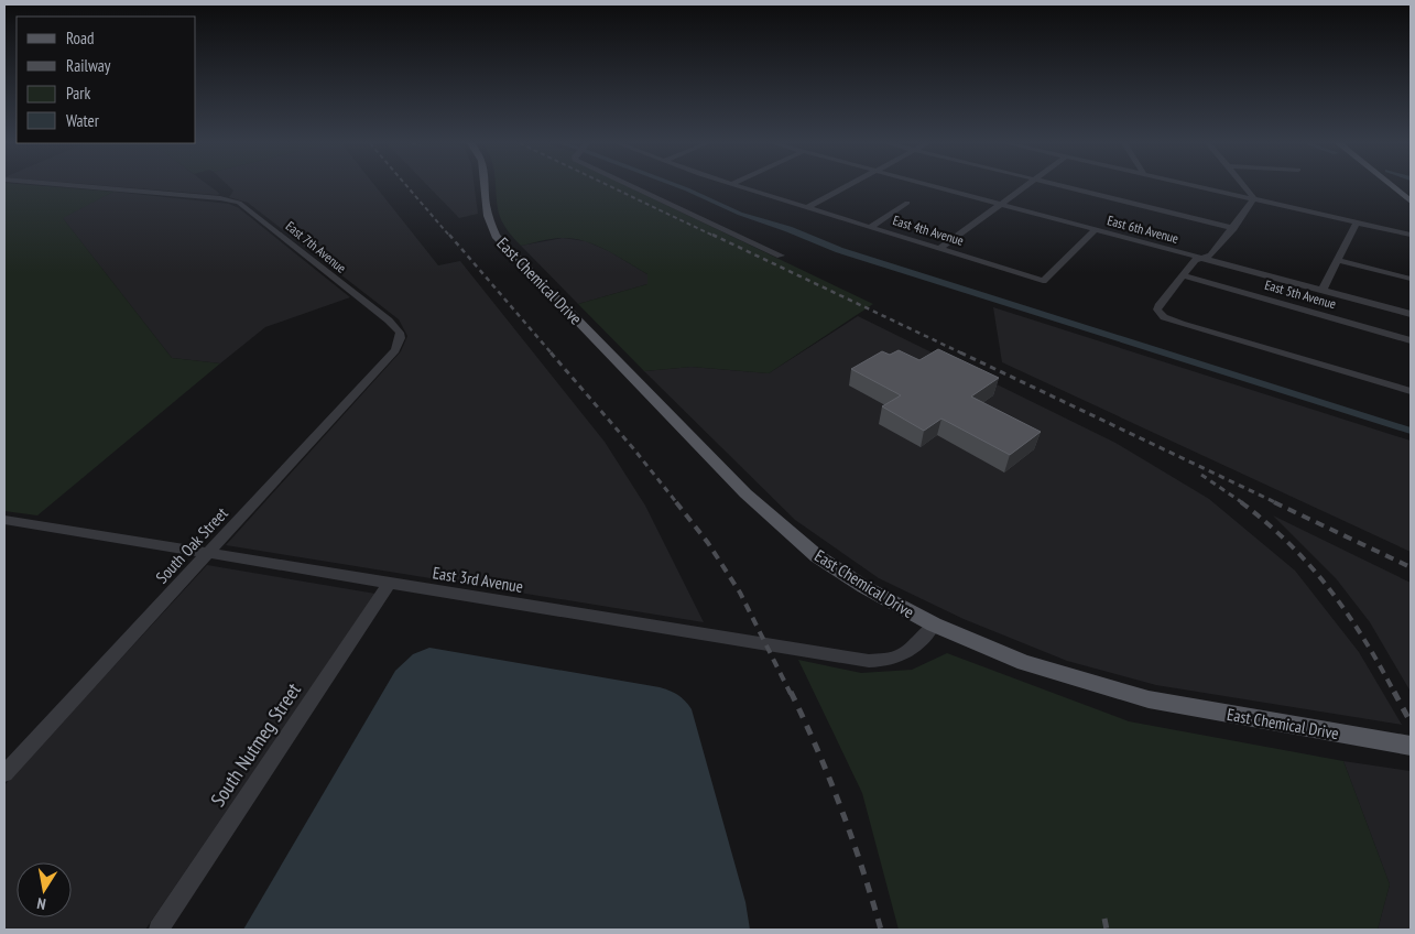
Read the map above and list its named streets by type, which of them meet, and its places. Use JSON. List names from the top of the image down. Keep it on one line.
{"streets":{"main road":["East Chemical Drive"],"street":["East 6th Avenue","East 4th Avenue","East 7th Avenue","East 5th Avenue","South Oak Street","East 3rd Avenue","South Nutmeg Street"]},"crossings":[["East 6th Avenue","East 4th Avenue"],["East 7th Avenue","South Oak Street"],["East Chemical Drive","East 3rd Avenue"],["South Oak Street","East 3rd Avenue"],["East 3rd Avenue","South Nutmeg Street"]],"legend":["Road","Railway","Park","Water"],"north":"bottom"}
